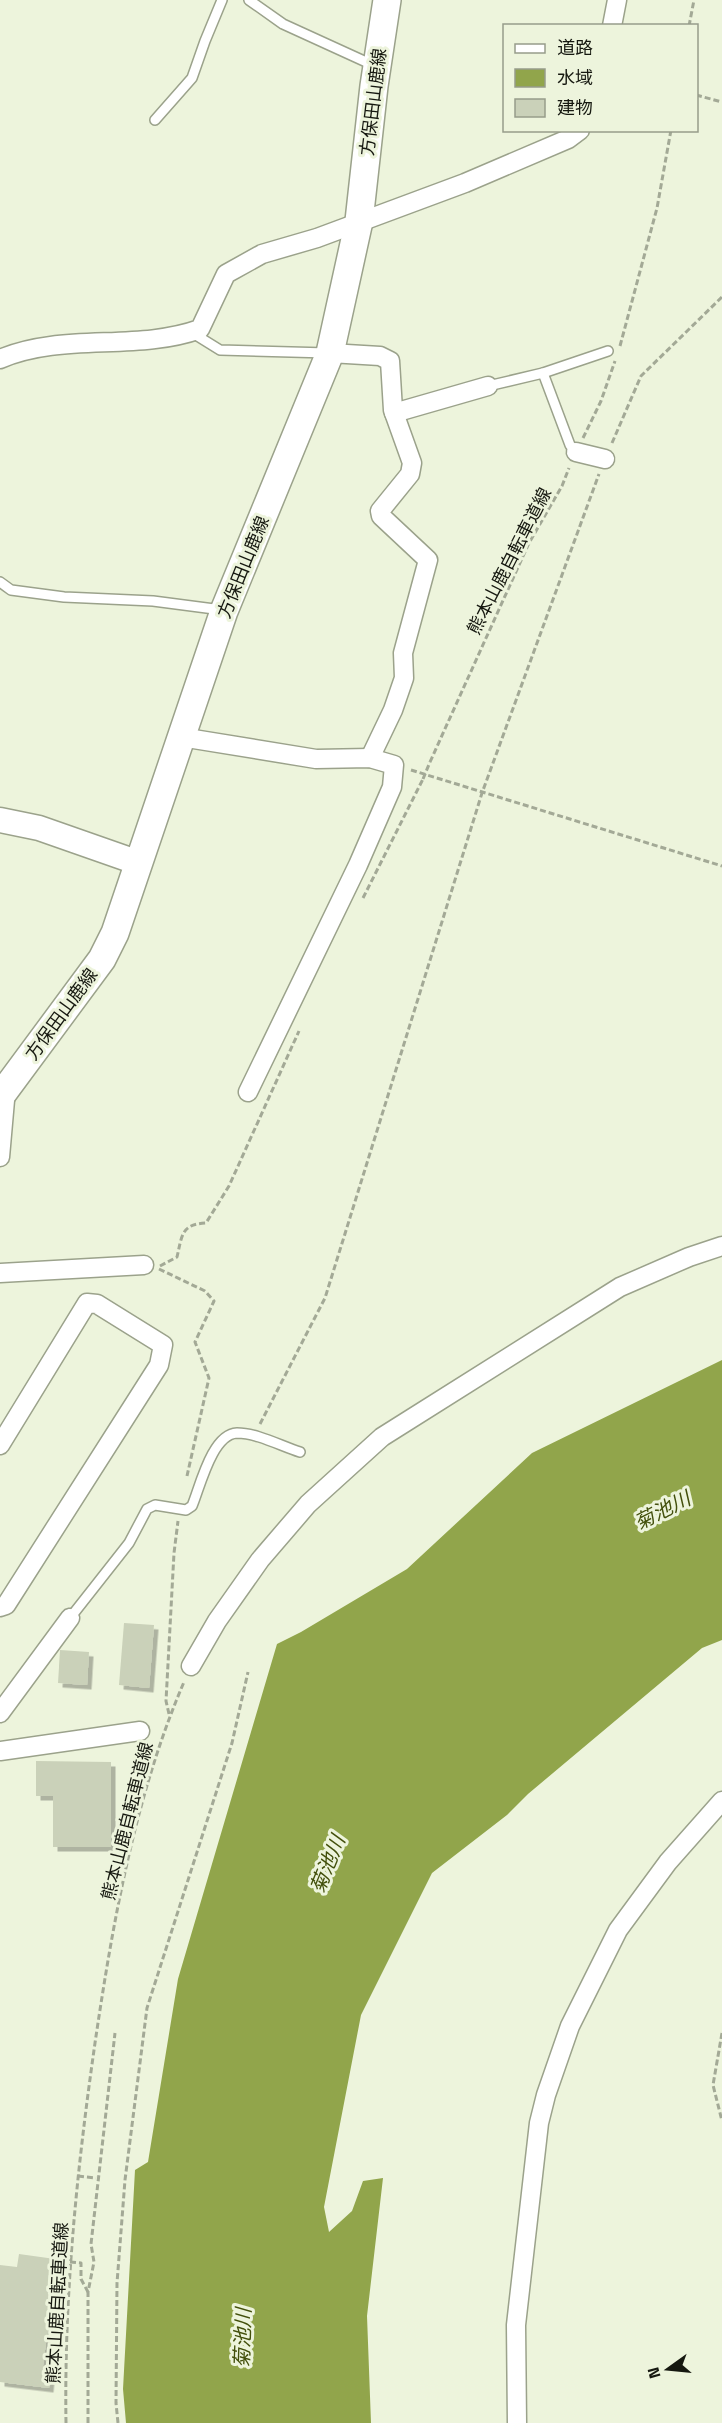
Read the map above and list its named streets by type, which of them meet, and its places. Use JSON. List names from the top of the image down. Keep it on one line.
{"streets":{"main road":["方保田山鹿線"],"path":["熊本山鹿自転車道線"]},"water":["菊池川"],"legend":["道路","水域","建物"],"north":"left"}
